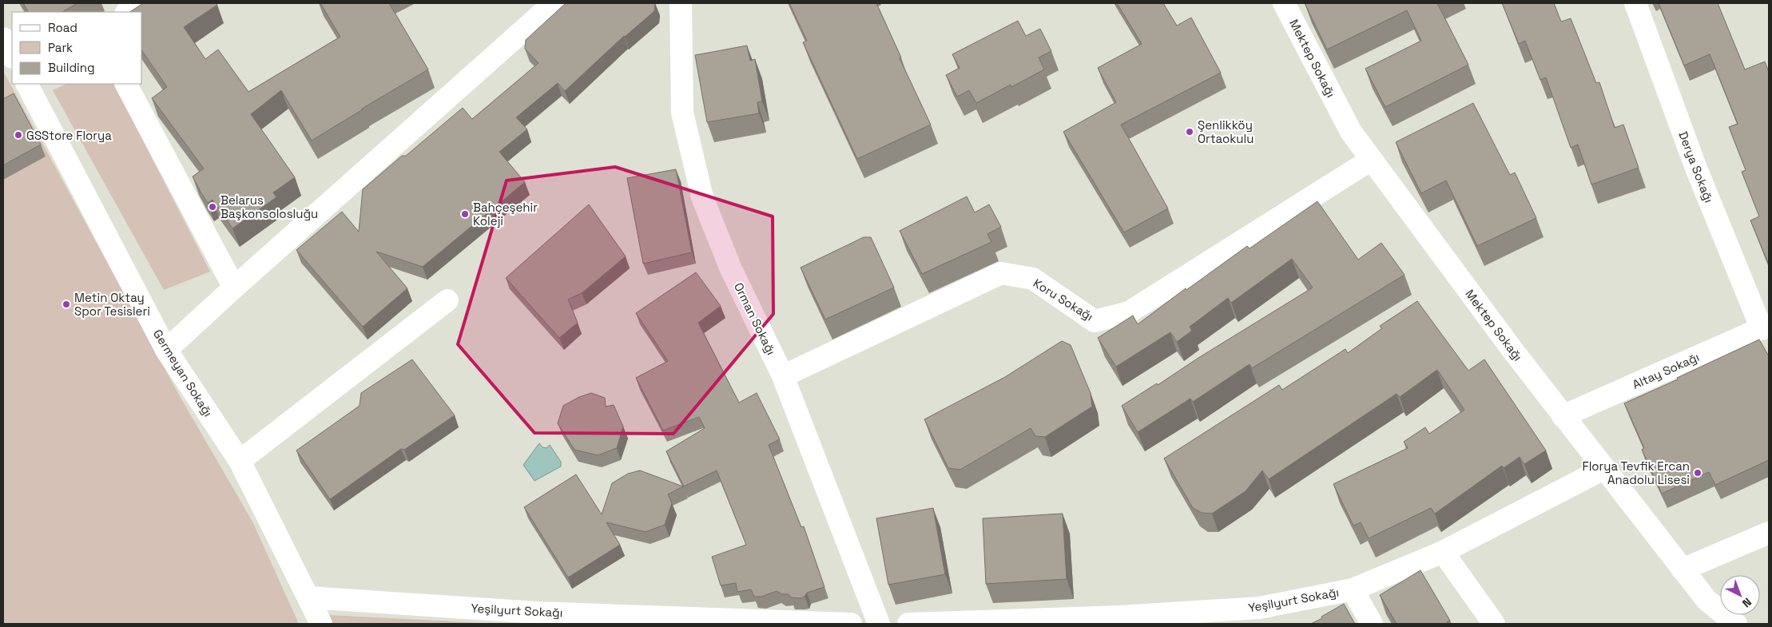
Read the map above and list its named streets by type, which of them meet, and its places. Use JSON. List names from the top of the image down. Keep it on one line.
{"streets":{"street":["Mektep Sokağı","Derya Sokağı","Koru Sokağı","Orman Sokağı","Altay Sokağı","Germeyan Sokağı","Yeşilyurt Sokağı"]},"crossings":[["Mektep Sokağı","Koru Sokağı"],["Mektep Sokağı","Altay Sokağı"],["Mektep Sokağı","Yeşilyurt Sokağı"],["Derya Sokağı","Altay Sokağı"],["Koru Sokağı","Orman Sokağı"],["Germeyan Sokağı","Yeşilyurt Sokağı"]],"places":["Şenlikköy Ortaokulu","GSStore Florya","Belarus Başkonsolosluğu","Bahçeşehir Koleji","Metin Oktay Spor Tesisleri","Florya Tevfik Ercan Anadolu Lisesi"],"legend":["Road","Park","Building"],"north":"bottom right"}
